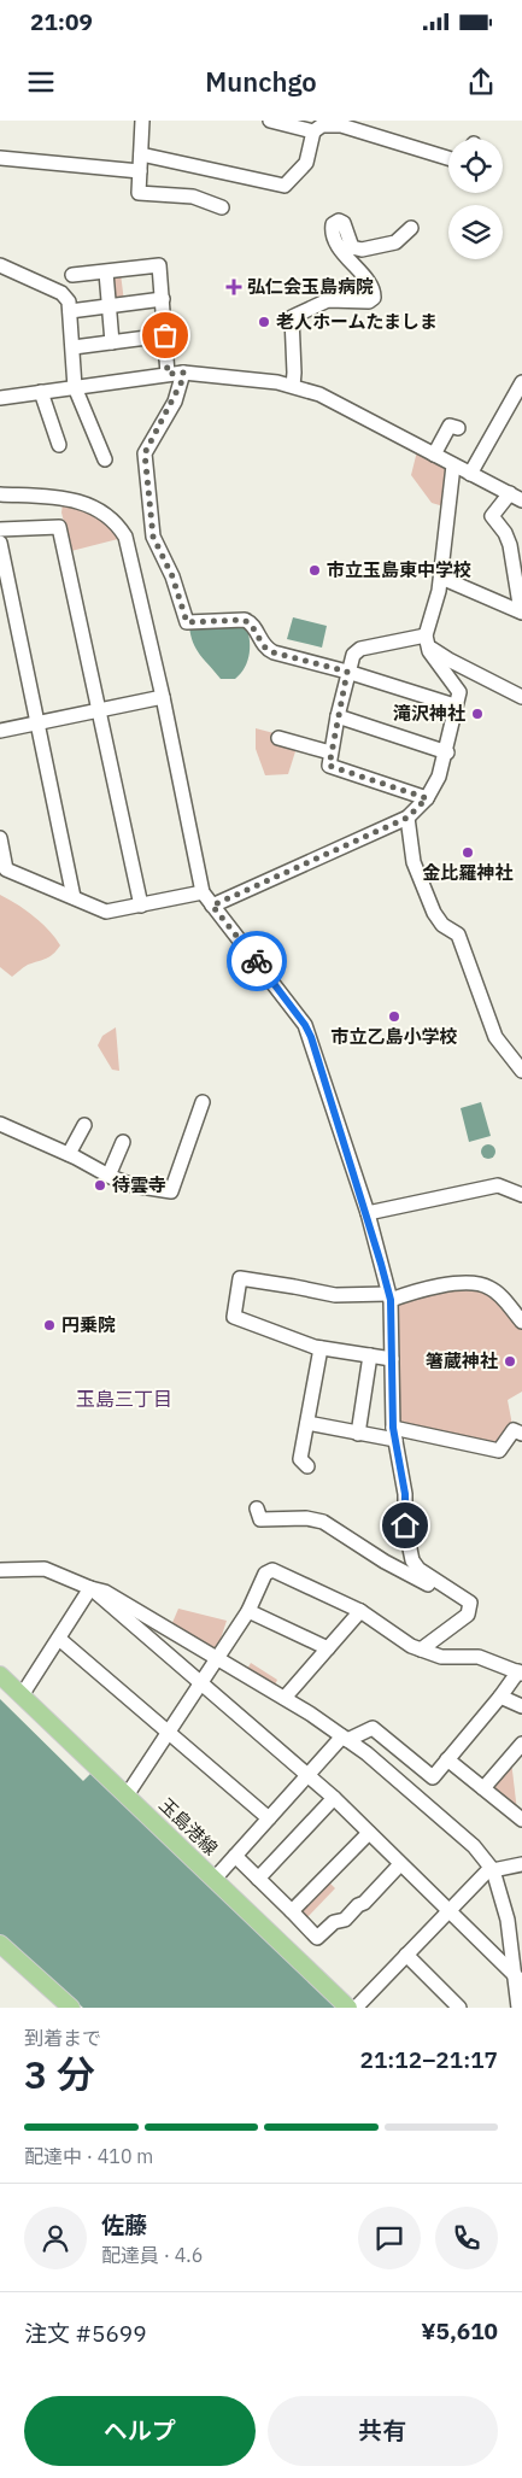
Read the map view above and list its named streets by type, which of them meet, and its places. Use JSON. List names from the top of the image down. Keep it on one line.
{"streets":{"main road":["玉島港線"]},"districts":["玉島三丁目"],"places":{"health":["弘仁会玉島病院"],"other":["老人ホームたましま","市立玉島東中学校","滝沢神社","金比羅神社","市立乙島小学校","待雲寺","円乗院","箸蔵神社"]},"page":{"status":"21:09","header":"Munchgo","heading":["3 分","到着まで","21:12–21:17"],"panel":["佐藤","配達員 · 4.6","注文 #5699","¥5,610"],"bar":"配達中 · 410 m","buttons":["ヘルプ","共有"]}}
